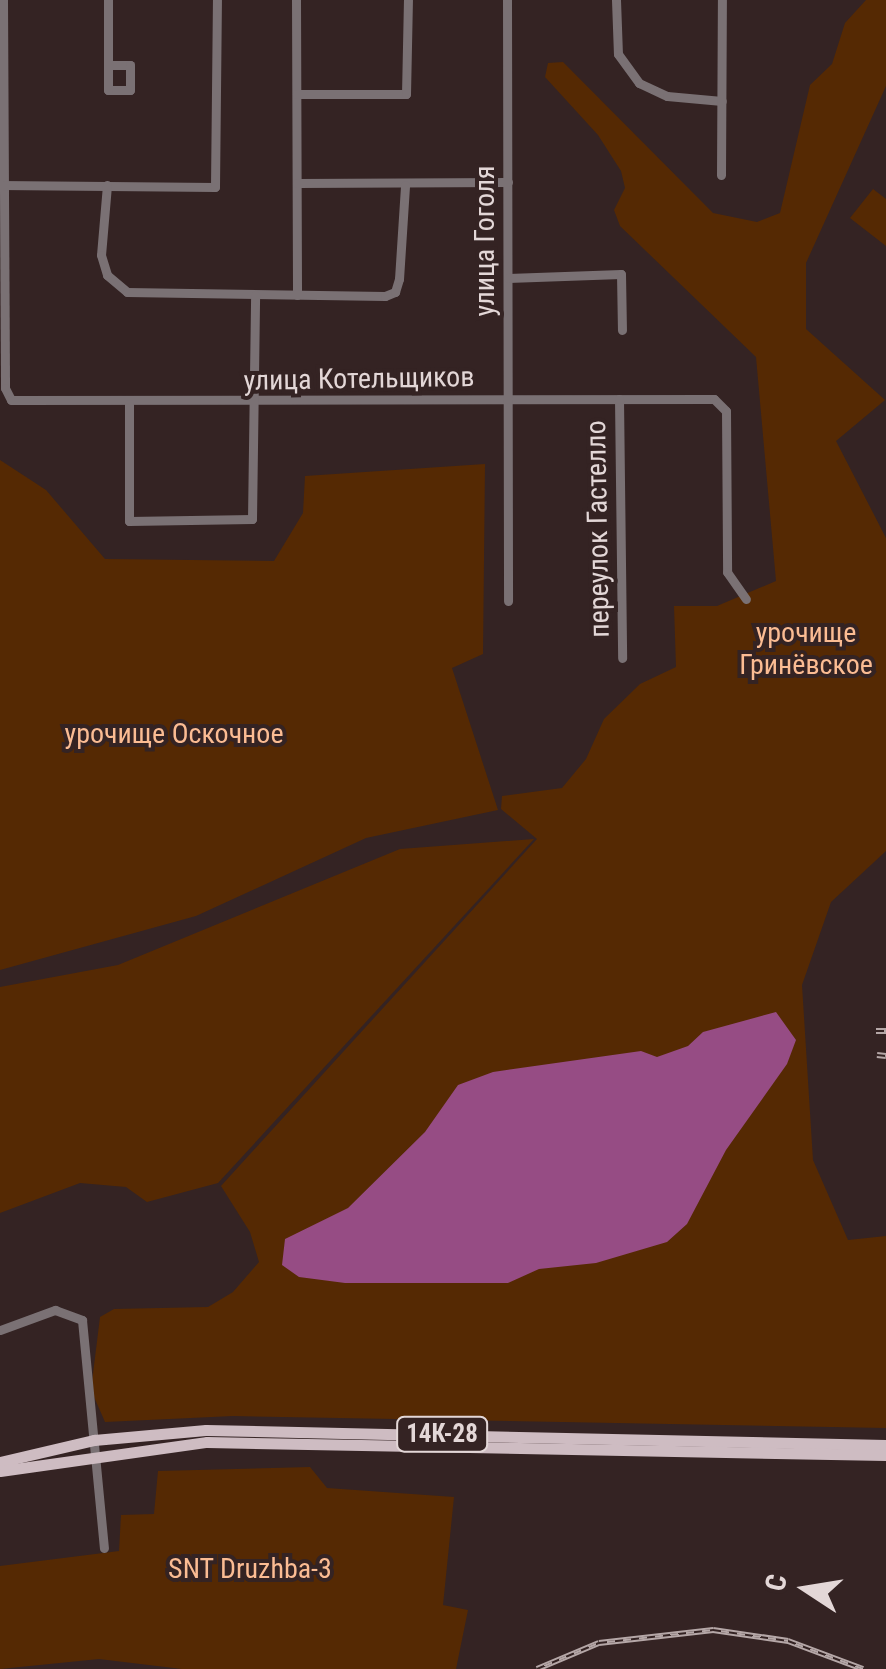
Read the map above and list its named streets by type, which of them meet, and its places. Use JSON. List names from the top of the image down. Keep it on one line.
{"streets":{"main road":["14К-28"],"street":["улица Гоголя","улица Котельщиков","переулок Гастелло"]},"crossings":[["улица Гоголя","улица Котельщиков"],["улица Котельщиков","переулок Гастелло"]],"parks":["урочище Гринёвское","урочище Оскочное","SNT Druzhba-3"],"north":"left"}
